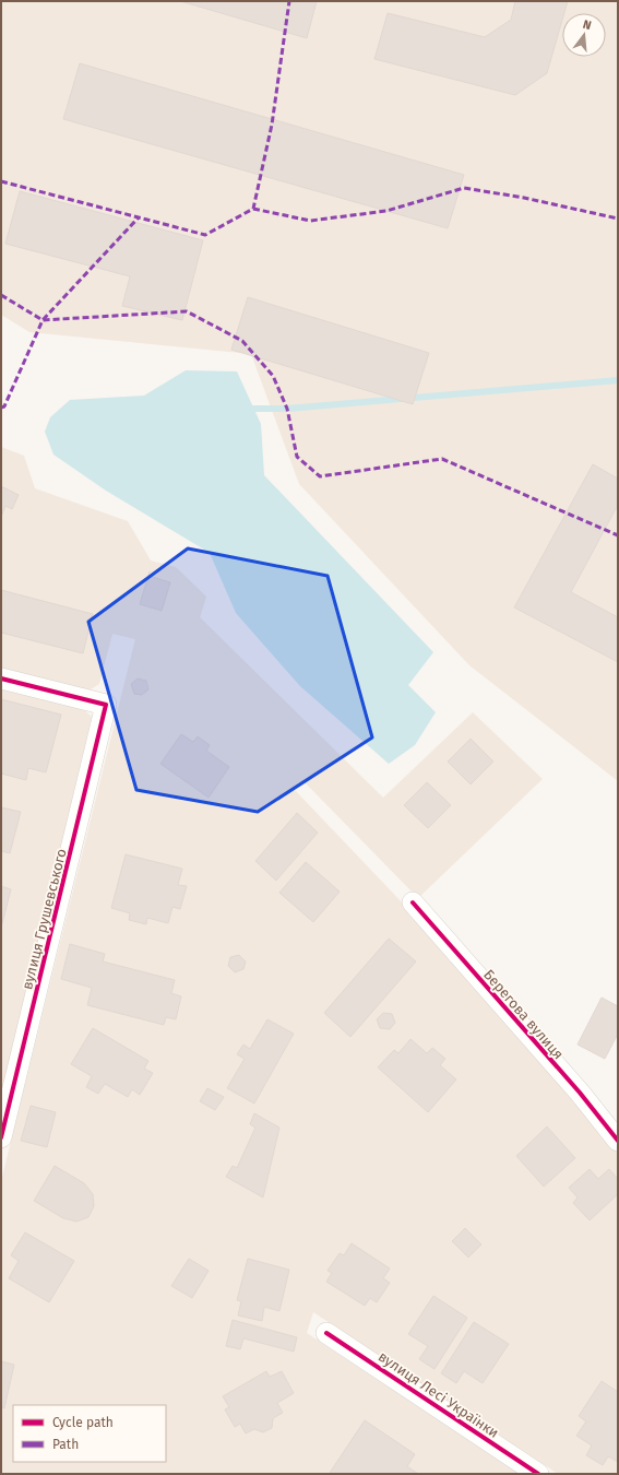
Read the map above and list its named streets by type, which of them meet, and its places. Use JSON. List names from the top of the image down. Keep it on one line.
{"streets":{"street":["вулиця Грушевського","Берегова вулиця","вулиця Лесі Українки"]},"legend":["Cycle path","Path"],"north":"top"}
